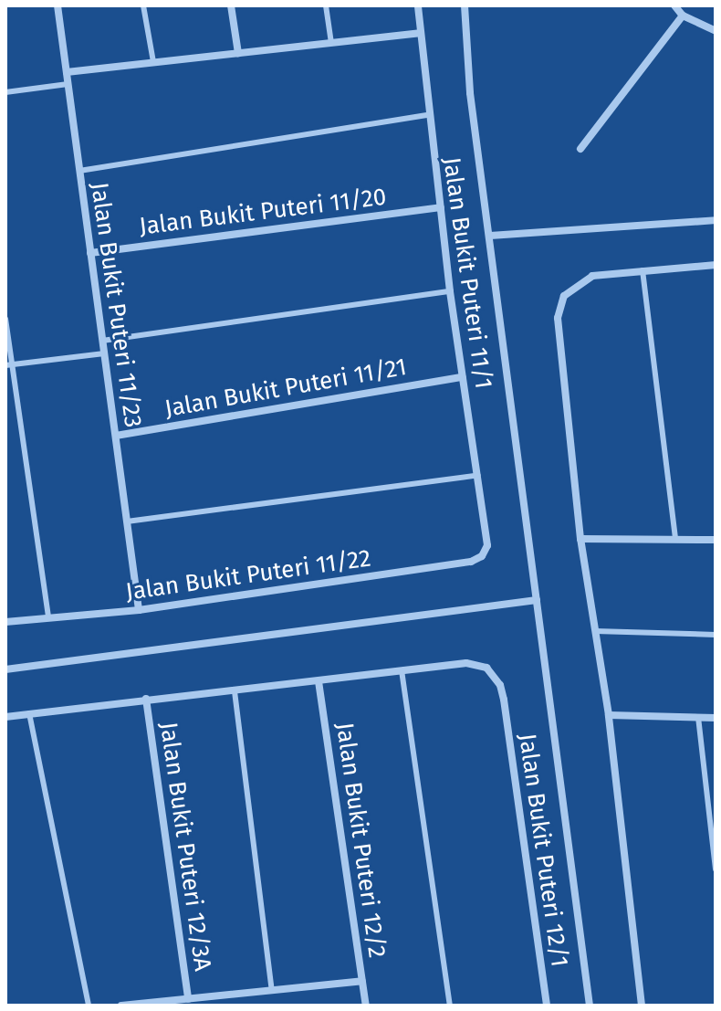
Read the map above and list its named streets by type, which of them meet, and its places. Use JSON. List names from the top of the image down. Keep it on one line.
{"streets":{"street":["Jalan Bukit Puteri 11/20","Jalan Bukit Puteri 11/1","Jalan Bukit Puteri 11/23","Jalan Bukit Puteri 11/21","Jalan Bukit Puteri 11/22","Jalan Bukit Puteri 12/2","Jalan Bukit Puteri 12/3A","Jalan Bukit Puteri 12/1"]},"crossings":[["Jalan Bukit Puteri 11/20","Jalan Bukit Puteri 11/1"],["Jalan Bukit Puteri 11/20","Jalan Bukit Puteri 11/23"],["Jalan Bukit Puteri 11/1","Jalan Bukit Puteri 11/21"],["Jalan Bukit Puteri 11/1","Jalan Bukit Puteri 11/22"],["Jalan Bukit Puteri 11/23","Jalan Bukit Puteri 11/21"],["Jalan Bukit Puteri 11/23","Jalan Bukit Puteri 11/22"]]}
